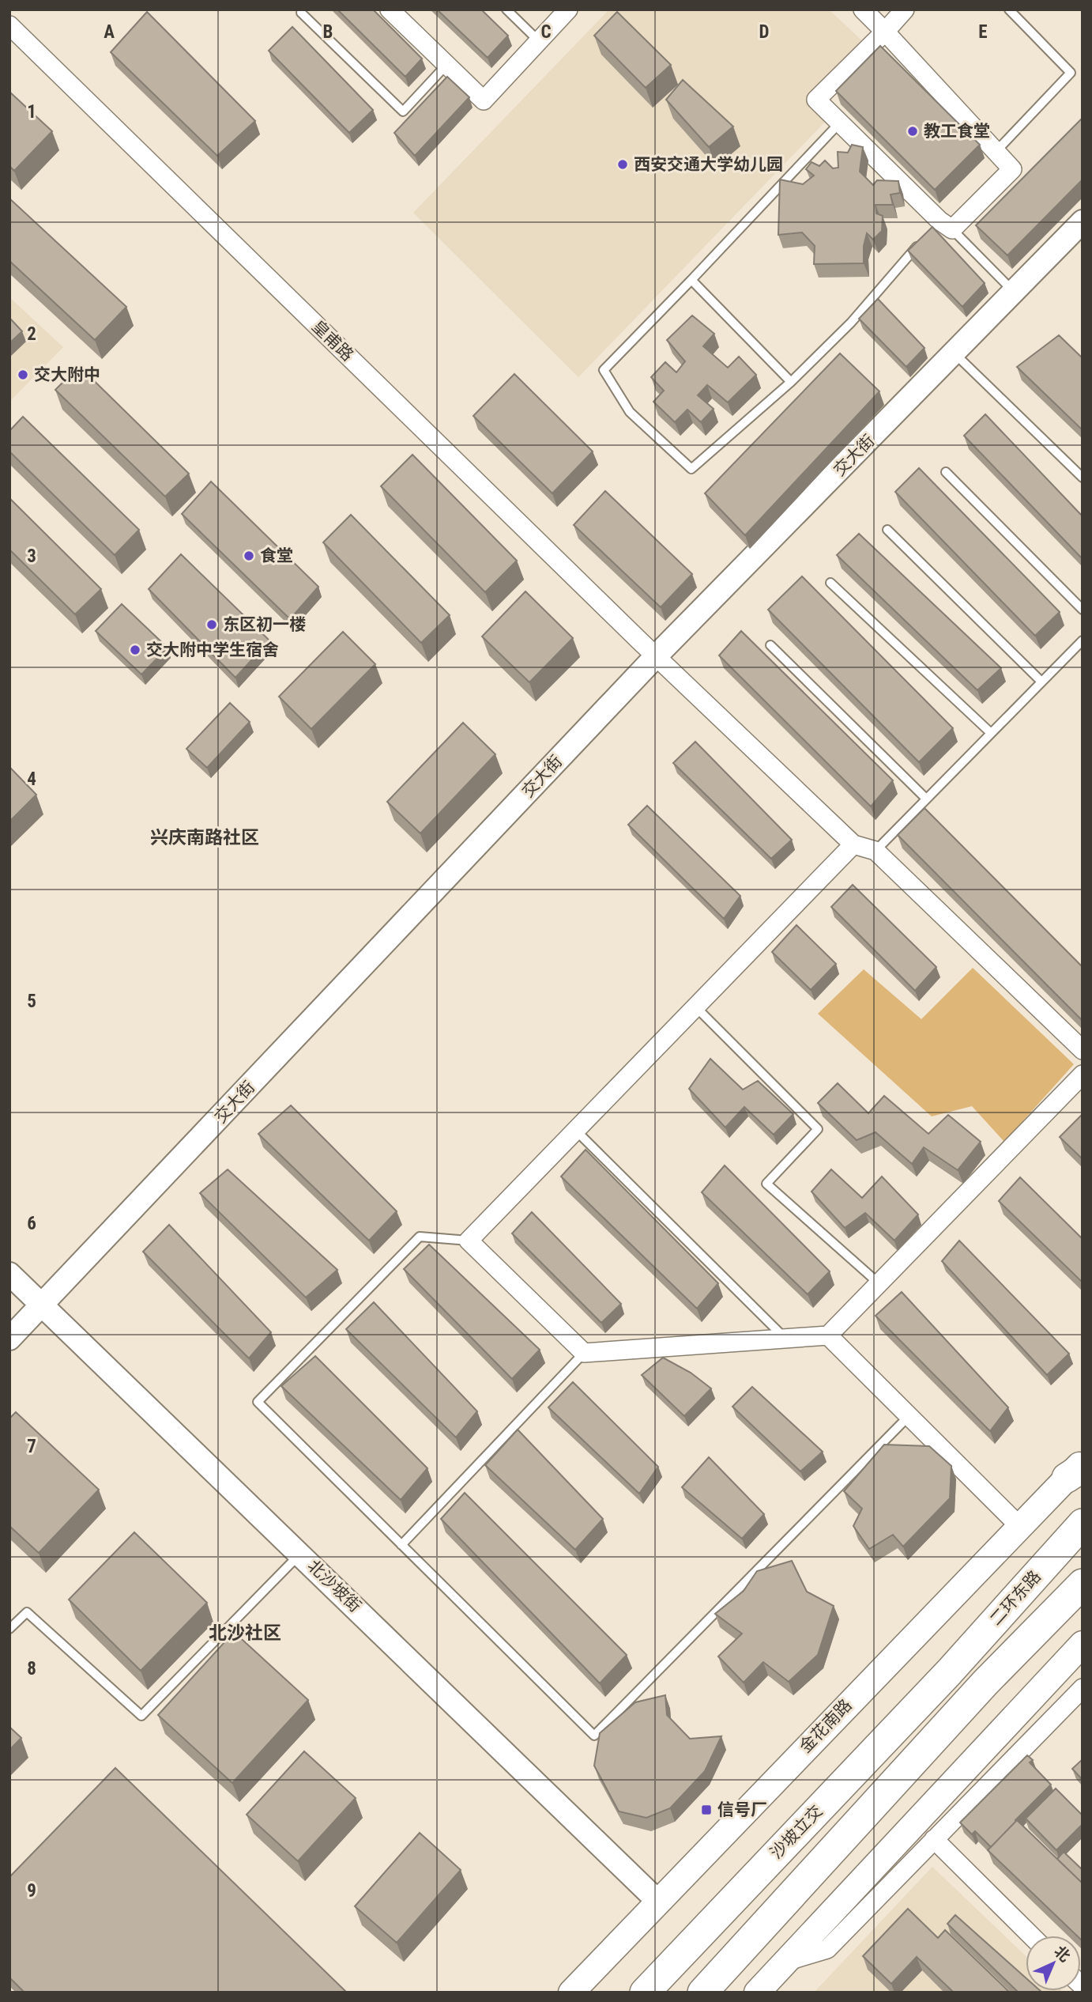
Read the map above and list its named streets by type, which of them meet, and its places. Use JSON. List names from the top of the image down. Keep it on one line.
{"streets":{"highway":["二环东路","沙坡立交"],"main road":["金花南路"],"street":["皇甫路","交大街","北沙坡街"]},"crossings":[["皇甫路","交大街"],["交大街","北沙坡街"],["北沙坡街","金花南路"],["二环东路","沙坡立交"]],"districts":["兴庆南路社区","北沙社区"],"places":{"other":["教工食堂","西安交通大学幼儿园","交大附中","食堂","东区初一楼","交大附中学生宿舍"],"transit":["信号厂"]},"north":"top right","grid":{"columns":["A","B","C","D","E"],"rows":["1","2","3","4","5","6","7","8","9"]}}
